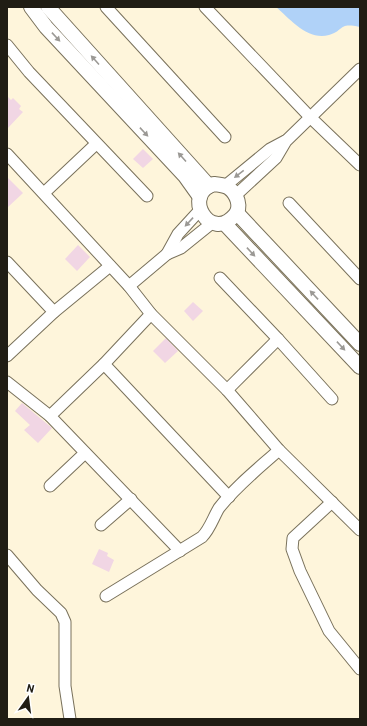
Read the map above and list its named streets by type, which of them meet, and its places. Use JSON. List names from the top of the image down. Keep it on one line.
{"north":"top"}
